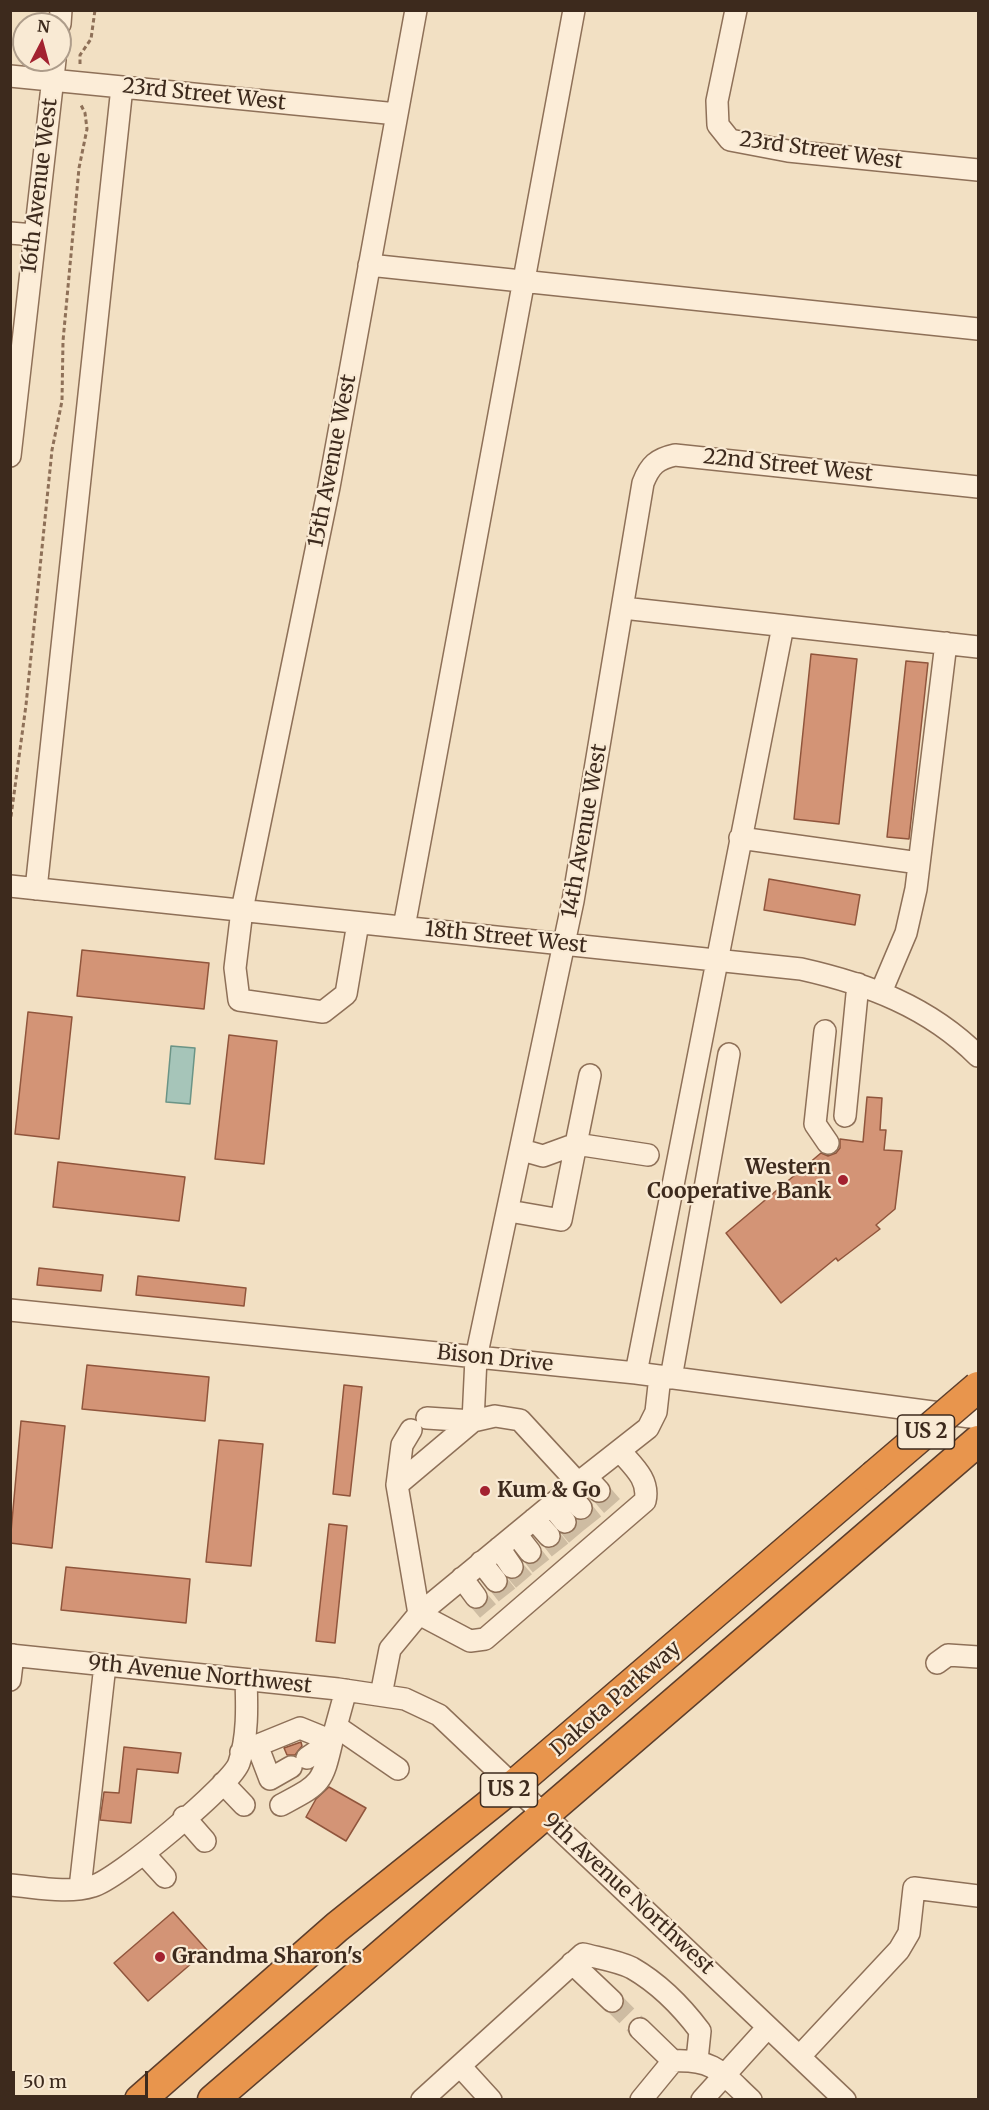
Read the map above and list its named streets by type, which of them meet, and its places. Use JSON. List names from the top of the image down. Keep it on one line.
{"streets":{"highway":["US 2","Dakota Parkway"],"street":["23rd Street West","16th Avenue West","15th Avenue West","22nd Street West","14th Avenue West","18th Street West","Bison Drive","9th Avenue Northwest"]},"crossings":[["23rd Street West","15th Avenue West"],["15th Avenue West","18th Street West"],["22nd Street West","14th Avenue West"],["14th Avenue West","18th Street West"],["14th Avenue West","Bison Drive"],["Bison Drive","Dakota Parkway"],["9th Avenue Northwest","Dakota Parkway"]],"places":["Western Cooperative Bank","Kum & Go","Grandma Sharon's"],"scale_bar":"50 m","north":"top"}
